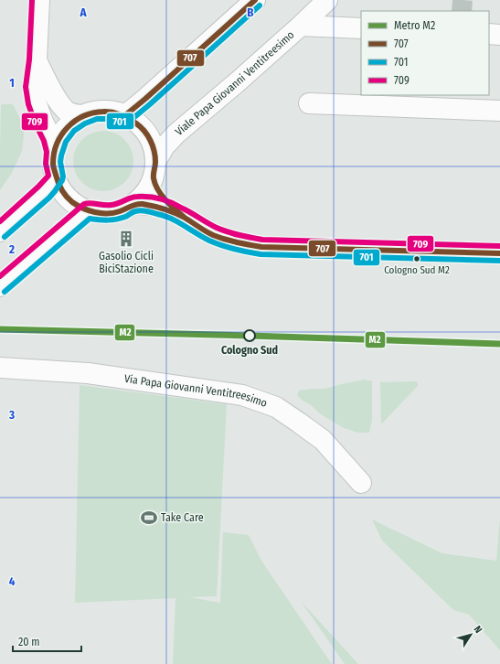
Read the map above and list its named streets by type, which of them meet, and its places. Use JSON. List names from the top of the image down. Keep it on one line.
{"streets":{"street":["Viale Papa Giovanni Ventitreesimo","Via Papa Giovanni Ventitreesimo"]},"places":{"building":["Gasolio Cicli BiciStazione"],"other":["Cologno Sud M2","Cologno Sud"],"sports":["Take Care"]},"lines":["transit line 707","transit line 709","transit line 701","metro line M2"],"legend":["Metro M2","707","701","709"],"scale_bar":"20 m","north":"top right","grid":{"columns":["A","B"],"rows":["1","2","3","4"]}}
